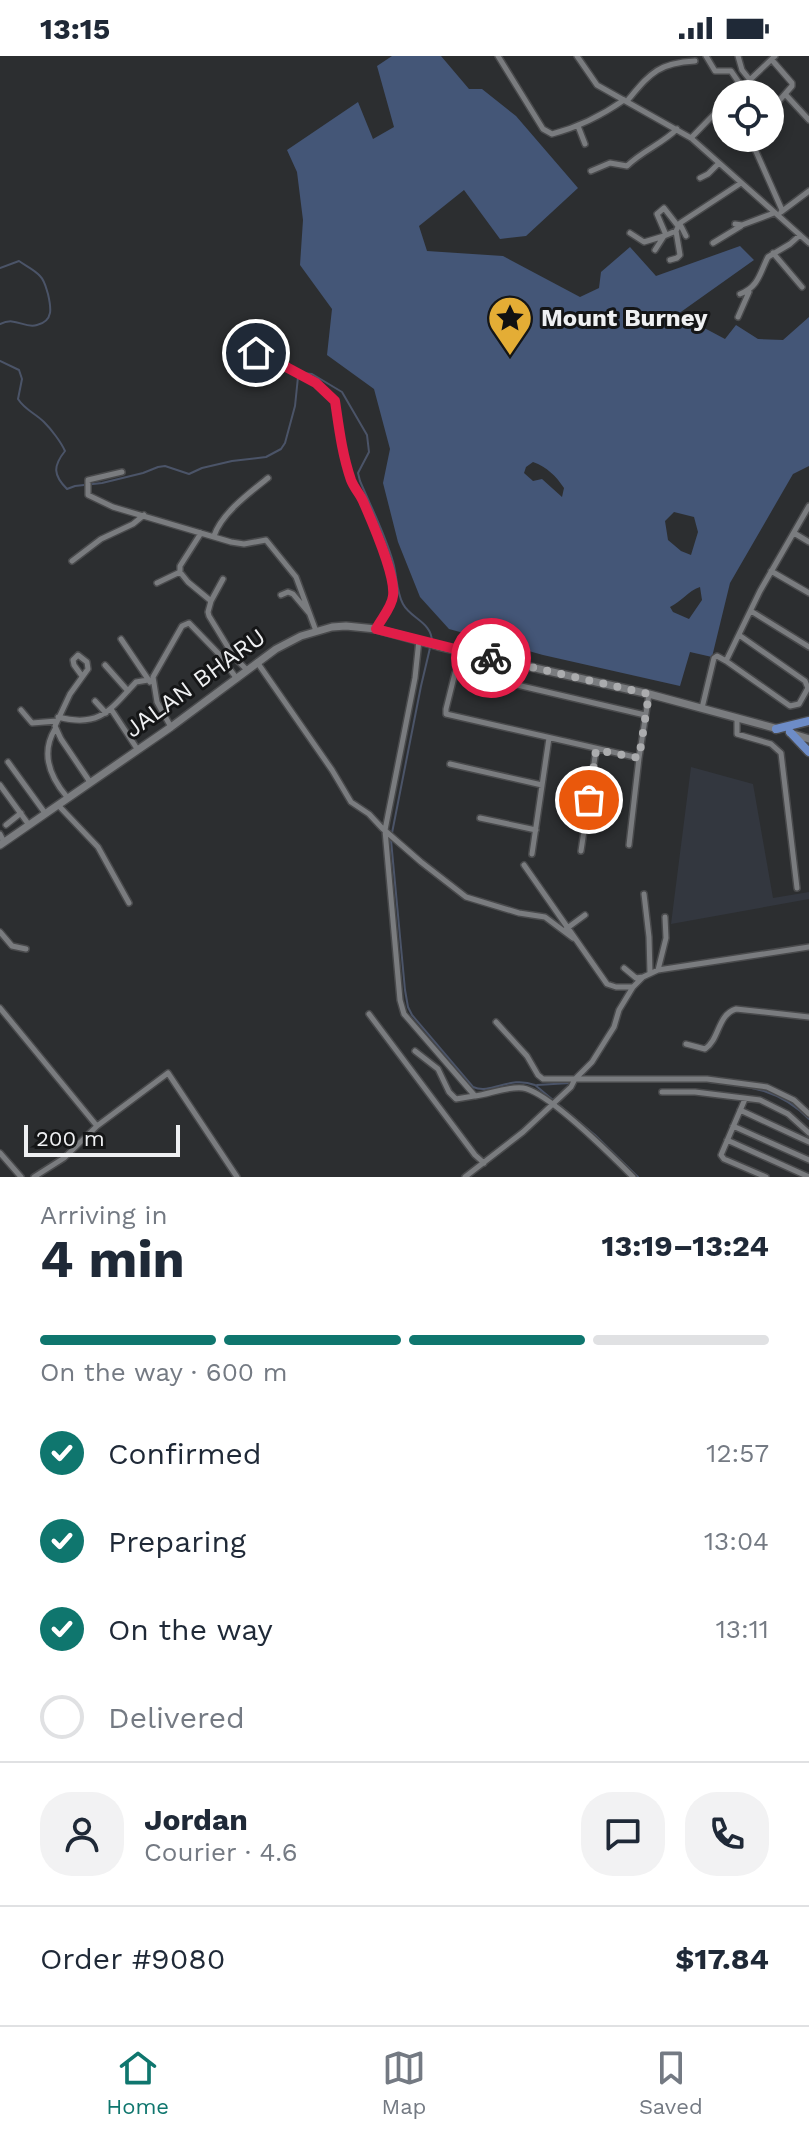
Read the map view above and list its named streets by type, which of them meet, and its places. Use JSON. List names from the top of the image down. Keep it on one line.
{"streets":{"main road":["JALAN BHARU"]},"places":{"place":["Mount Burney"]},"scale_bar":"200 m","page":{"status":"13:15","scale":"200 m","heading":["4 min","Arriving in","13:19–13:24"],"panel":["Jordan","Courier · 4.6","Order #9080","$17.84"],"bar":"On the way · 600 m","list":[["Confirmed","12:57"],["Preparing","13:04"],["On the way","13:11"],"Delivered"],"tabs":["Home","Map","Saved"]}}
